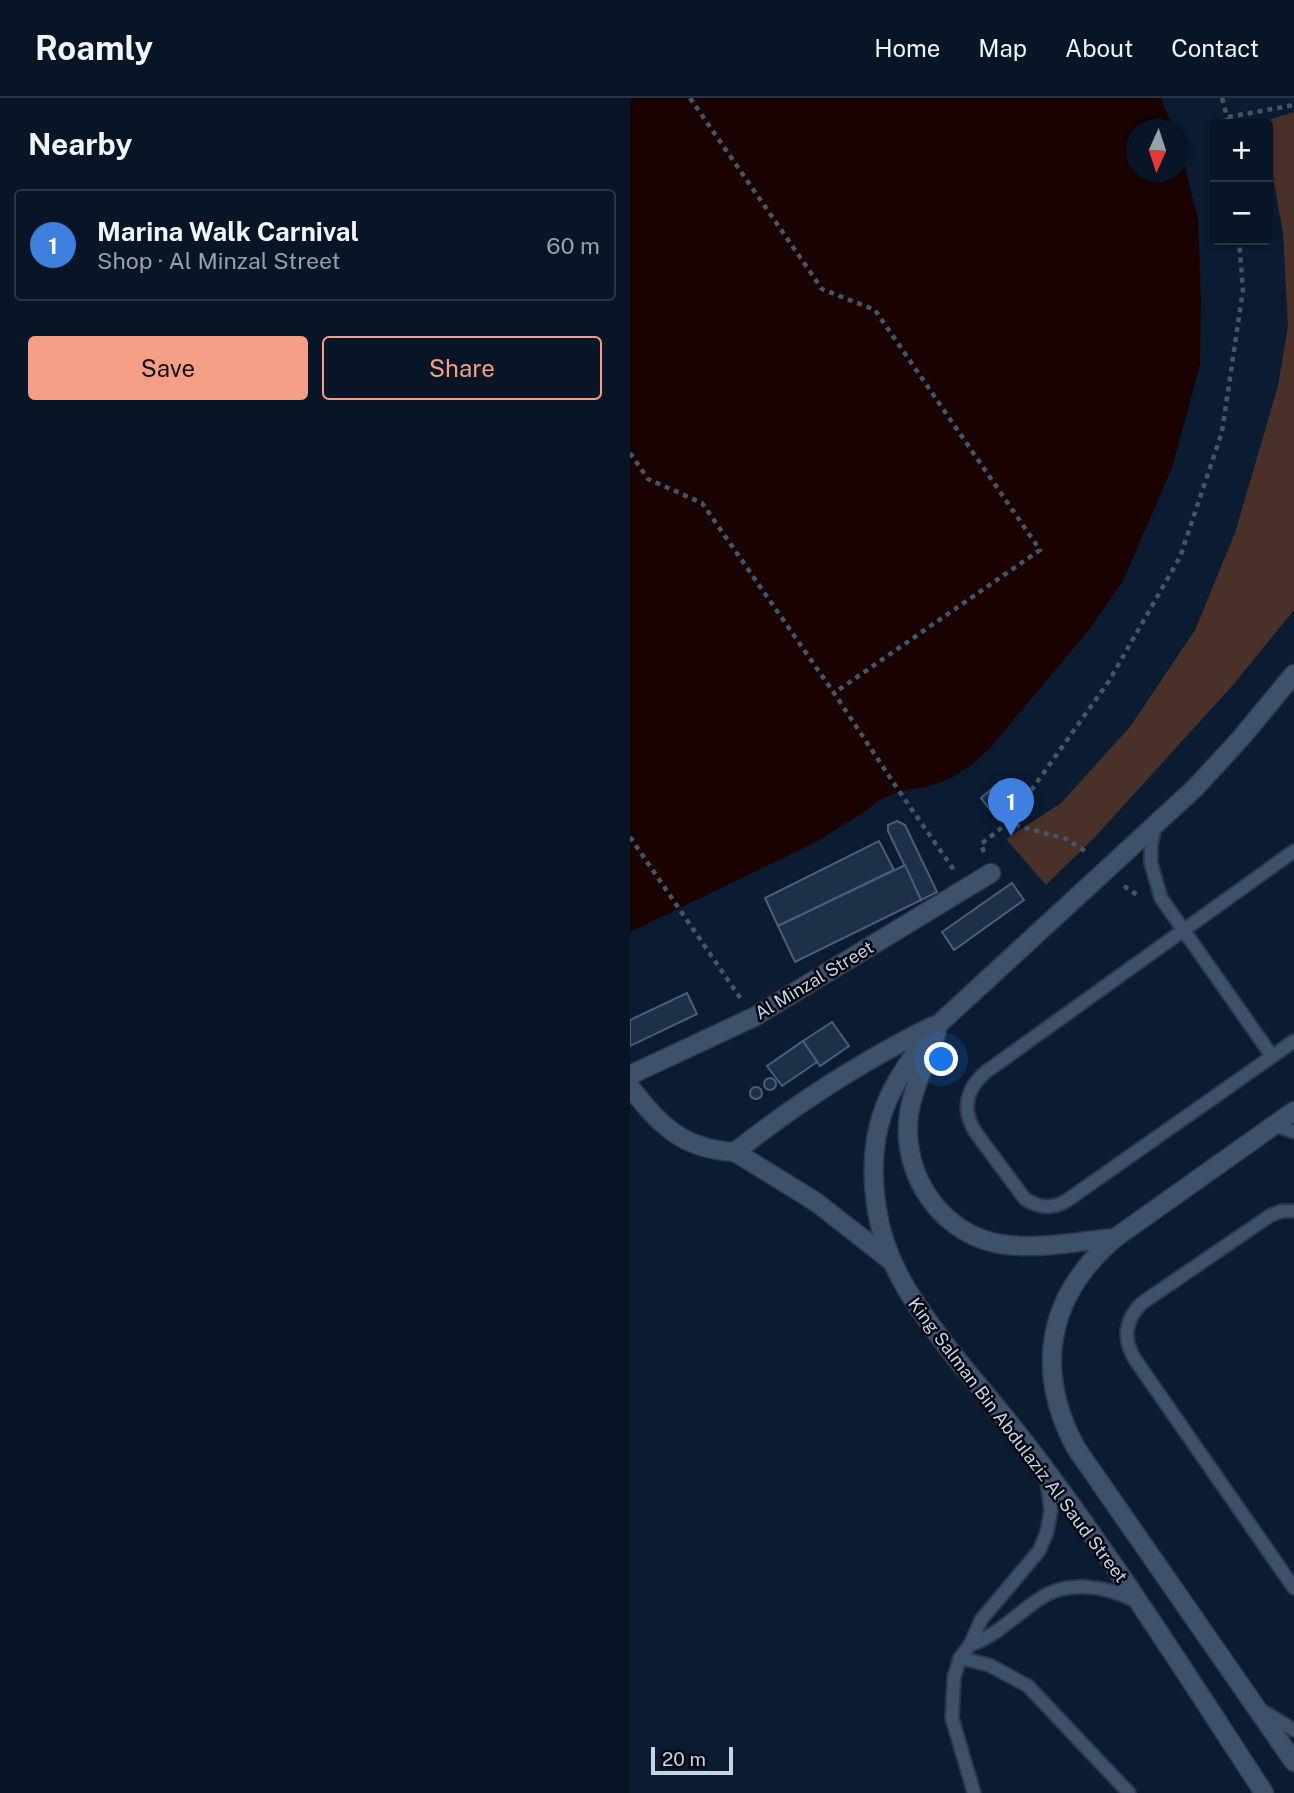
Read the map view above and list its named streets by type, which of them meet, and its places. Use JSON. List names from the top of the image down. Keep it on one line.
{"streets":{"street":["Al Minzal Street","King Salman Bin Abdulaziz Al Saud Street"]},"scale_bar":"20 m","north":"bottom","page":{"header":"Roamly","nav":["Home","Map","About","Contact"],"heading":"Nearby","map_buttons":["+","−"],"list":[{"mark":"1","name":"Marina Walk Carnival","note":"Shop · Al Minzal Street","value":"60 m"}],"buttons":["Save","Share"],"pins":"1","scale":"20 m"}}
